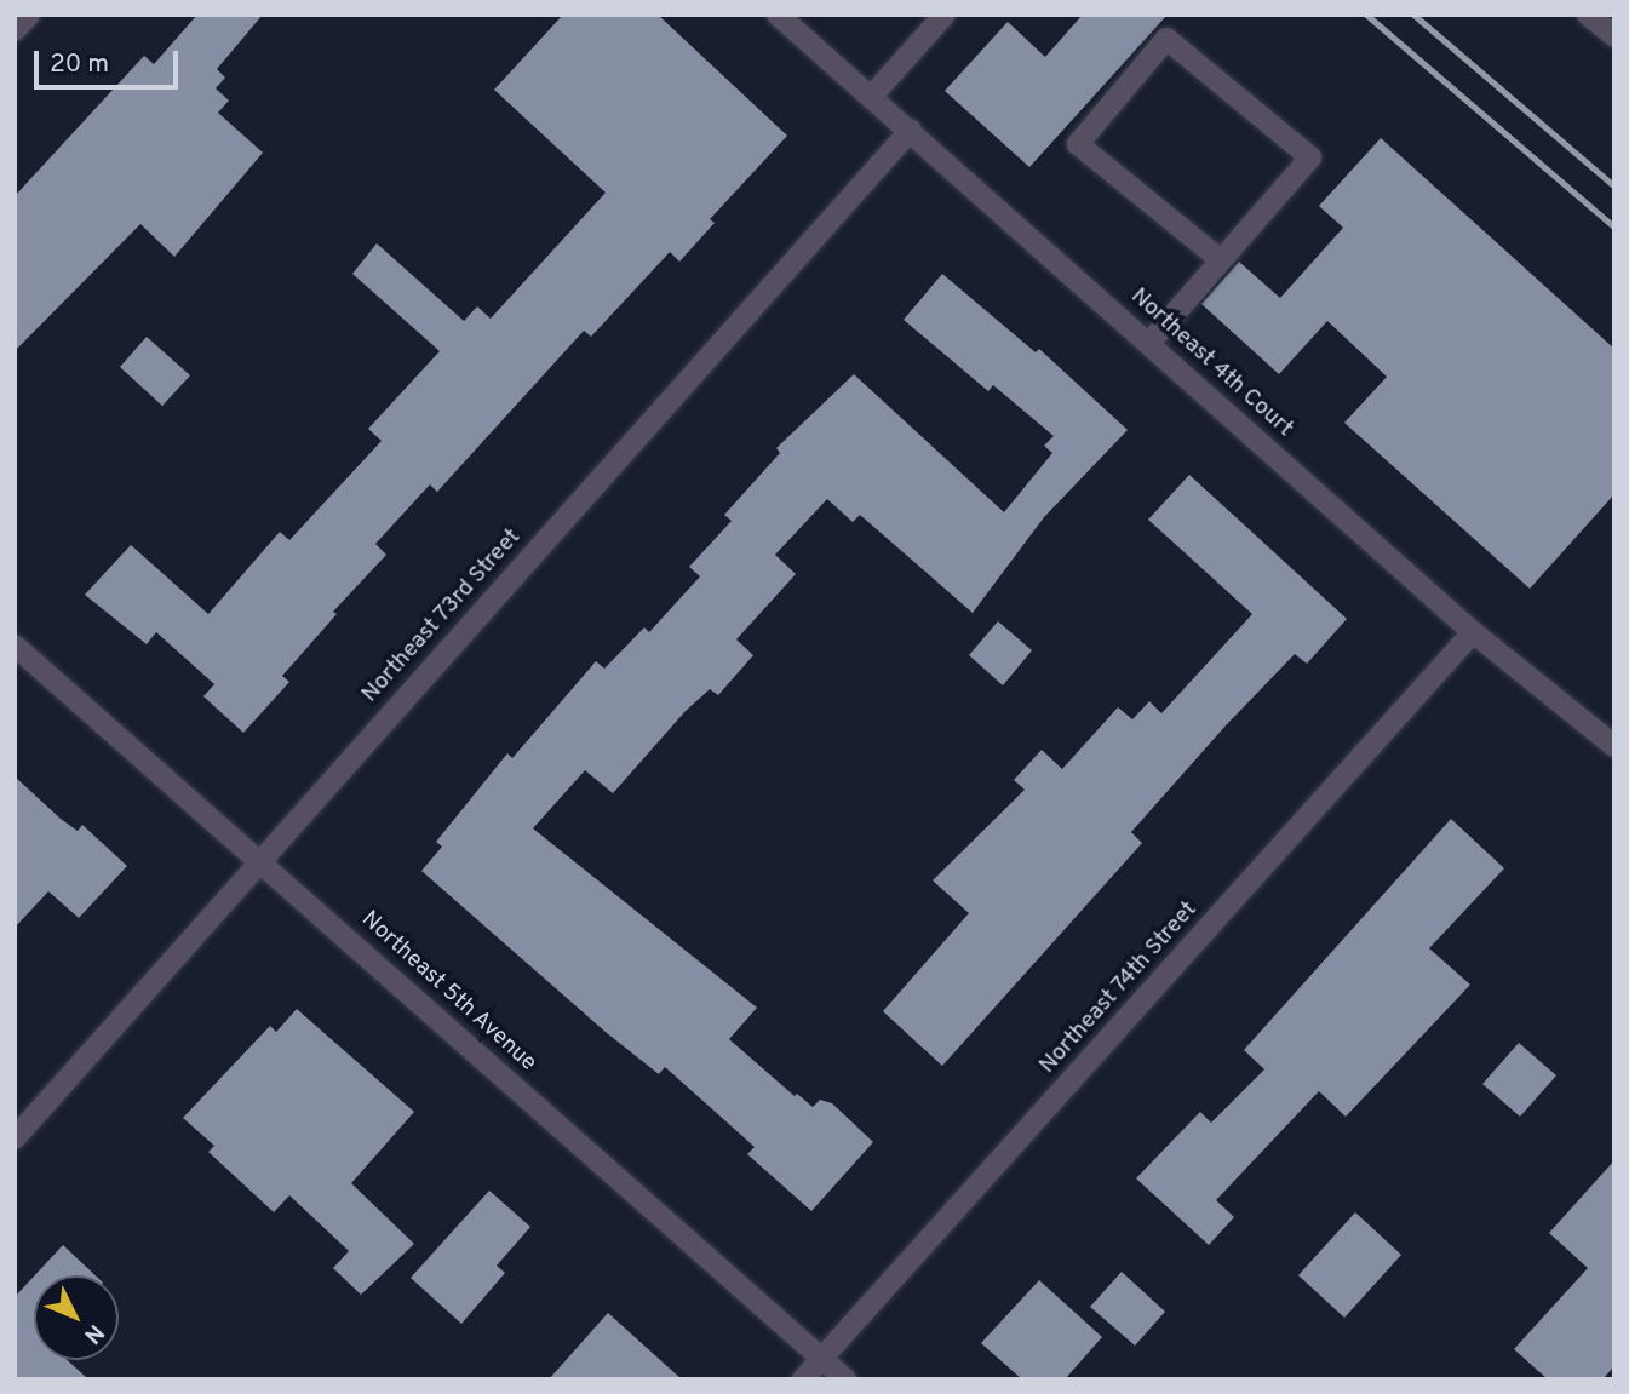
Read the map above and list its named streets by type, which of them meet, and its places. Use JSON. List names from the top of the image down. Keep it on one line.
{"streets":{"street":["Northeast 4th Court","Northeast 73rd Street","Northeast 74th Street","Northeast 5th Avenue"]},"crossings":[["Northeast 4th Court","Northeast 73rd Street"],["Northeast 4th Court","Northeast 74th Street"],["Northeast 73rd Street","Northeast 5th Avenue"],["Northeast 74th Street","Northeast 5th Avenue"]],"scale_bar":"20 m","north":"bottom right"}
